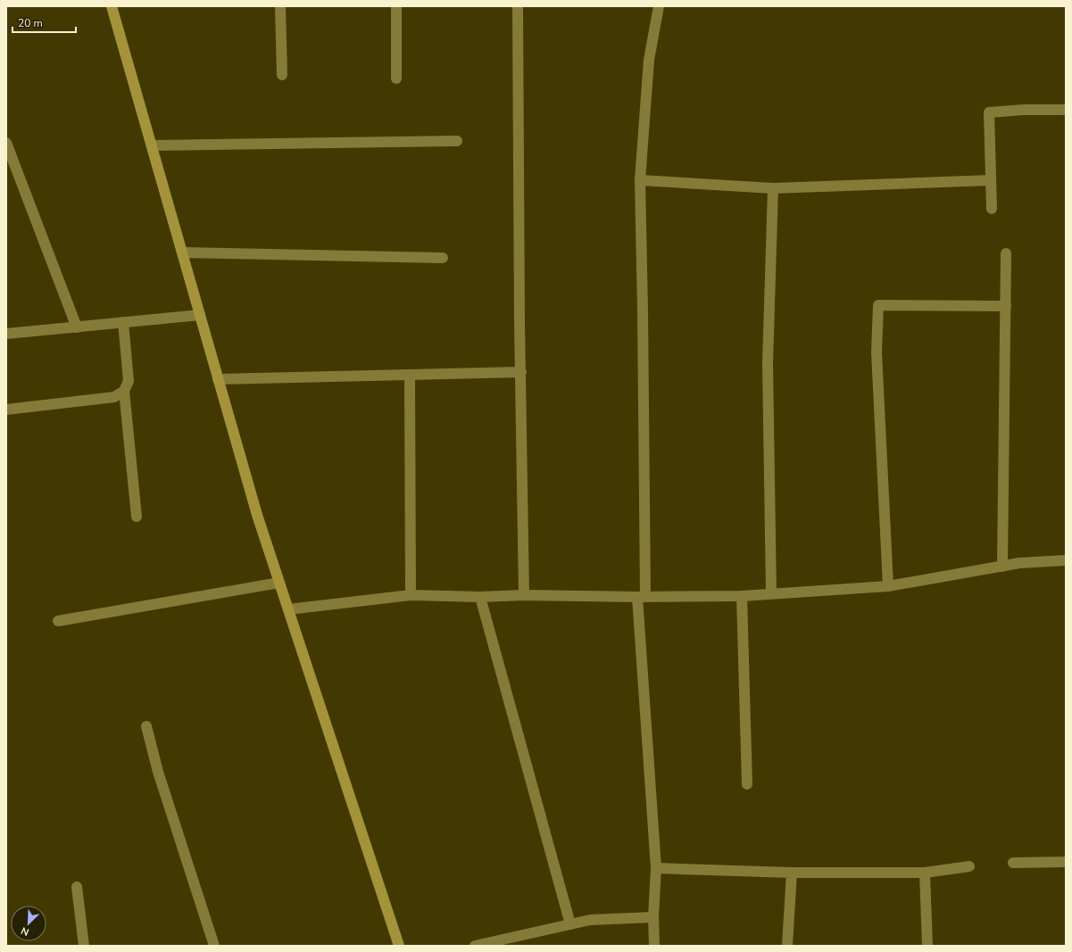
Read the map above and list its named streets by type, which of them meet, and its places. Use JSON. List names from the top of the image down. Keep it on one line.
{"scale_bar":"20 m","north":"bottom left"}
